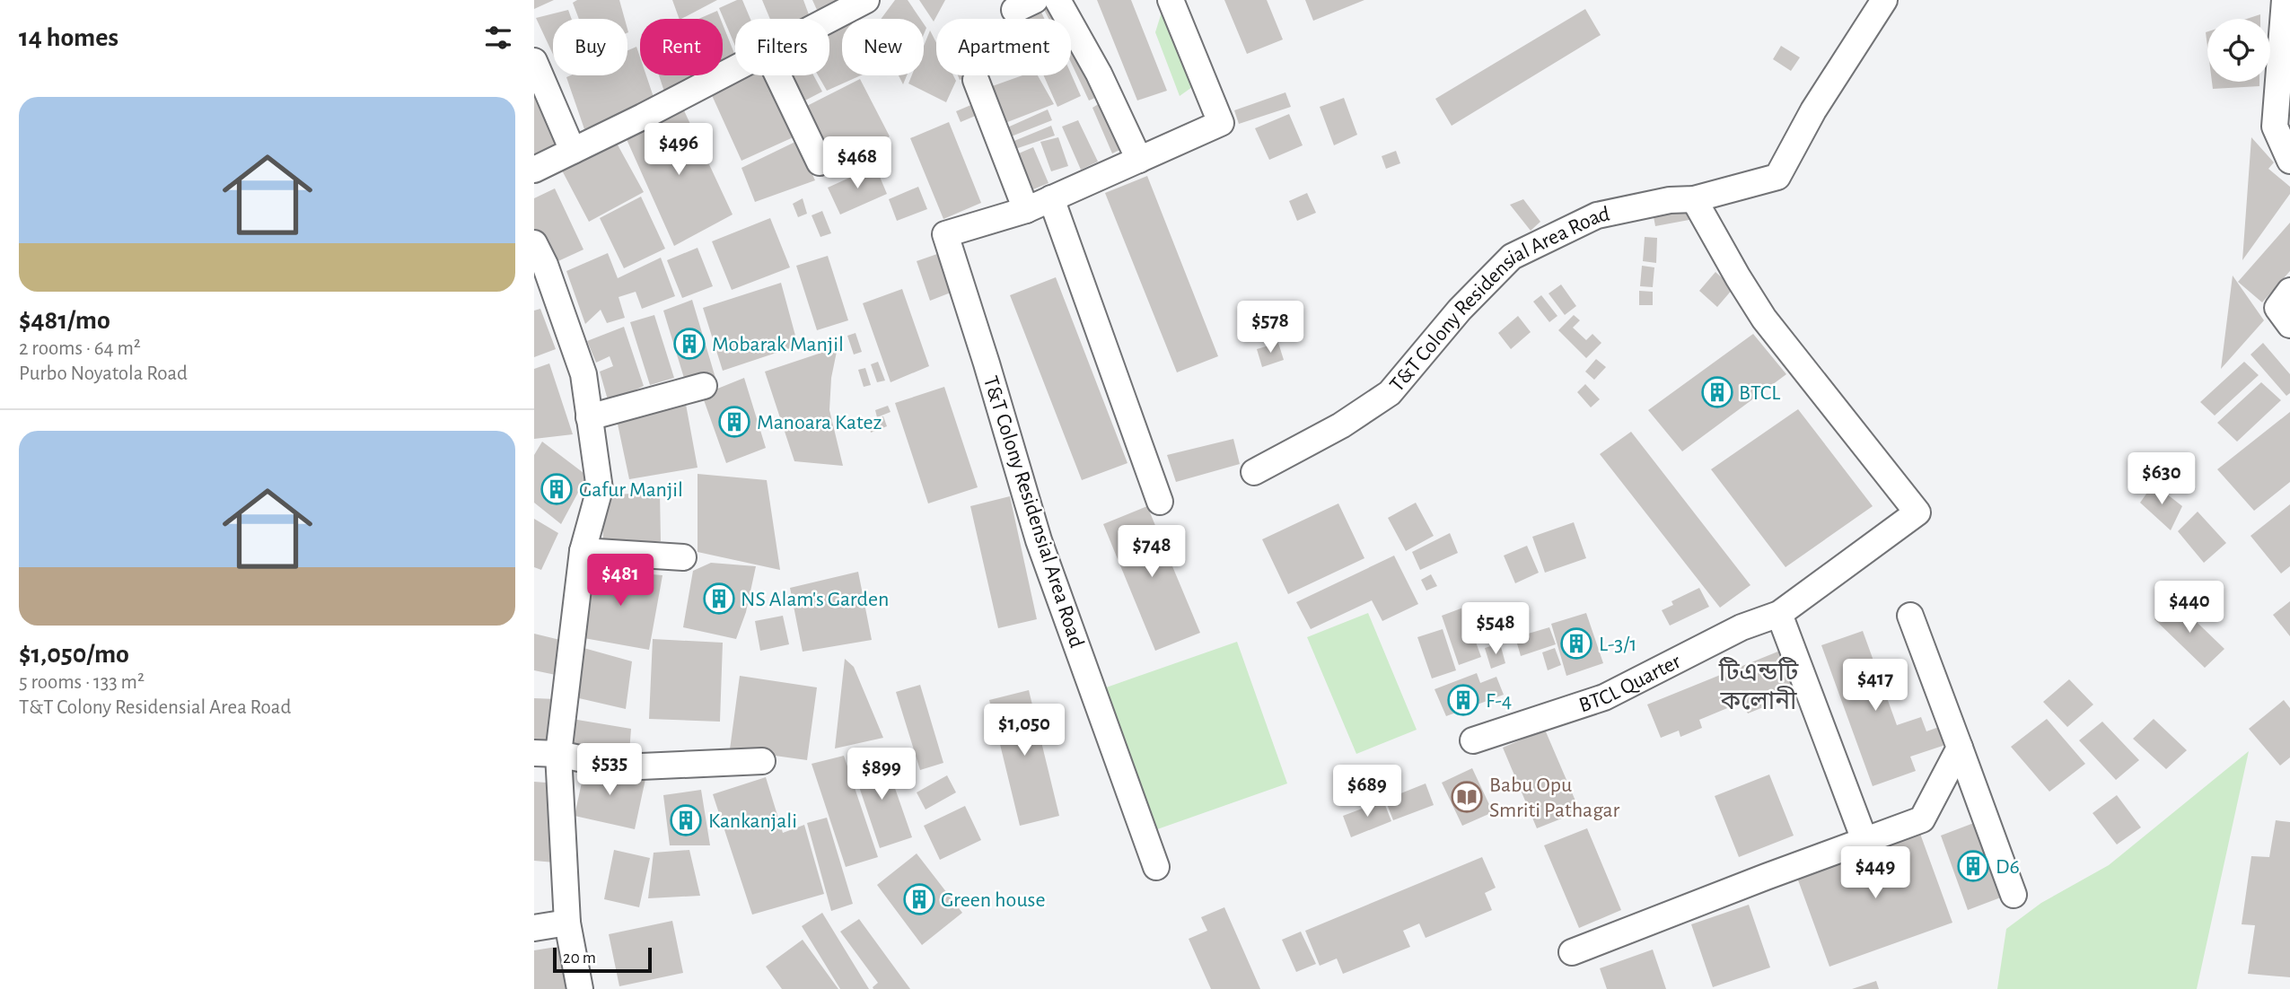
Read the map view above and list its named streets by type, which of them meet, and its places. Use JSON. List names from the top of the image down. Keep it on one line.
{"streets":{"street":["T&T Colony Residensial Area Road","BTCL Quarter"]},"districts":["টিএন্ডটি কলোনী"],"places":{"building":["Mobarak Manjil","BTCL","Manoara Katez","Gafur Manjil","NS Alam's Garden","L-3/1","F-4","Kankanjali","D6","Green house"],"library":["Babu Opu Smriti Pathagar"]},"scale_bar":"20 m","page":{"heading":"14 homes","chip":["Buy","Rent","Filters","New","Apartment"],"list":[{"name":"$481/mo","note":"2 rooms · 64 m² · Purbo Noyatola Road"},{"name":"$1,050/mo","note":"5 rooms · 133 m² · T&T Colony Residensial Area Road"}],"price":["$496","$468","$578","$630","$748","$481","$440","$548","$417","$1,050","$535","$899","$689","$449"],"scale":"20 m"}}
